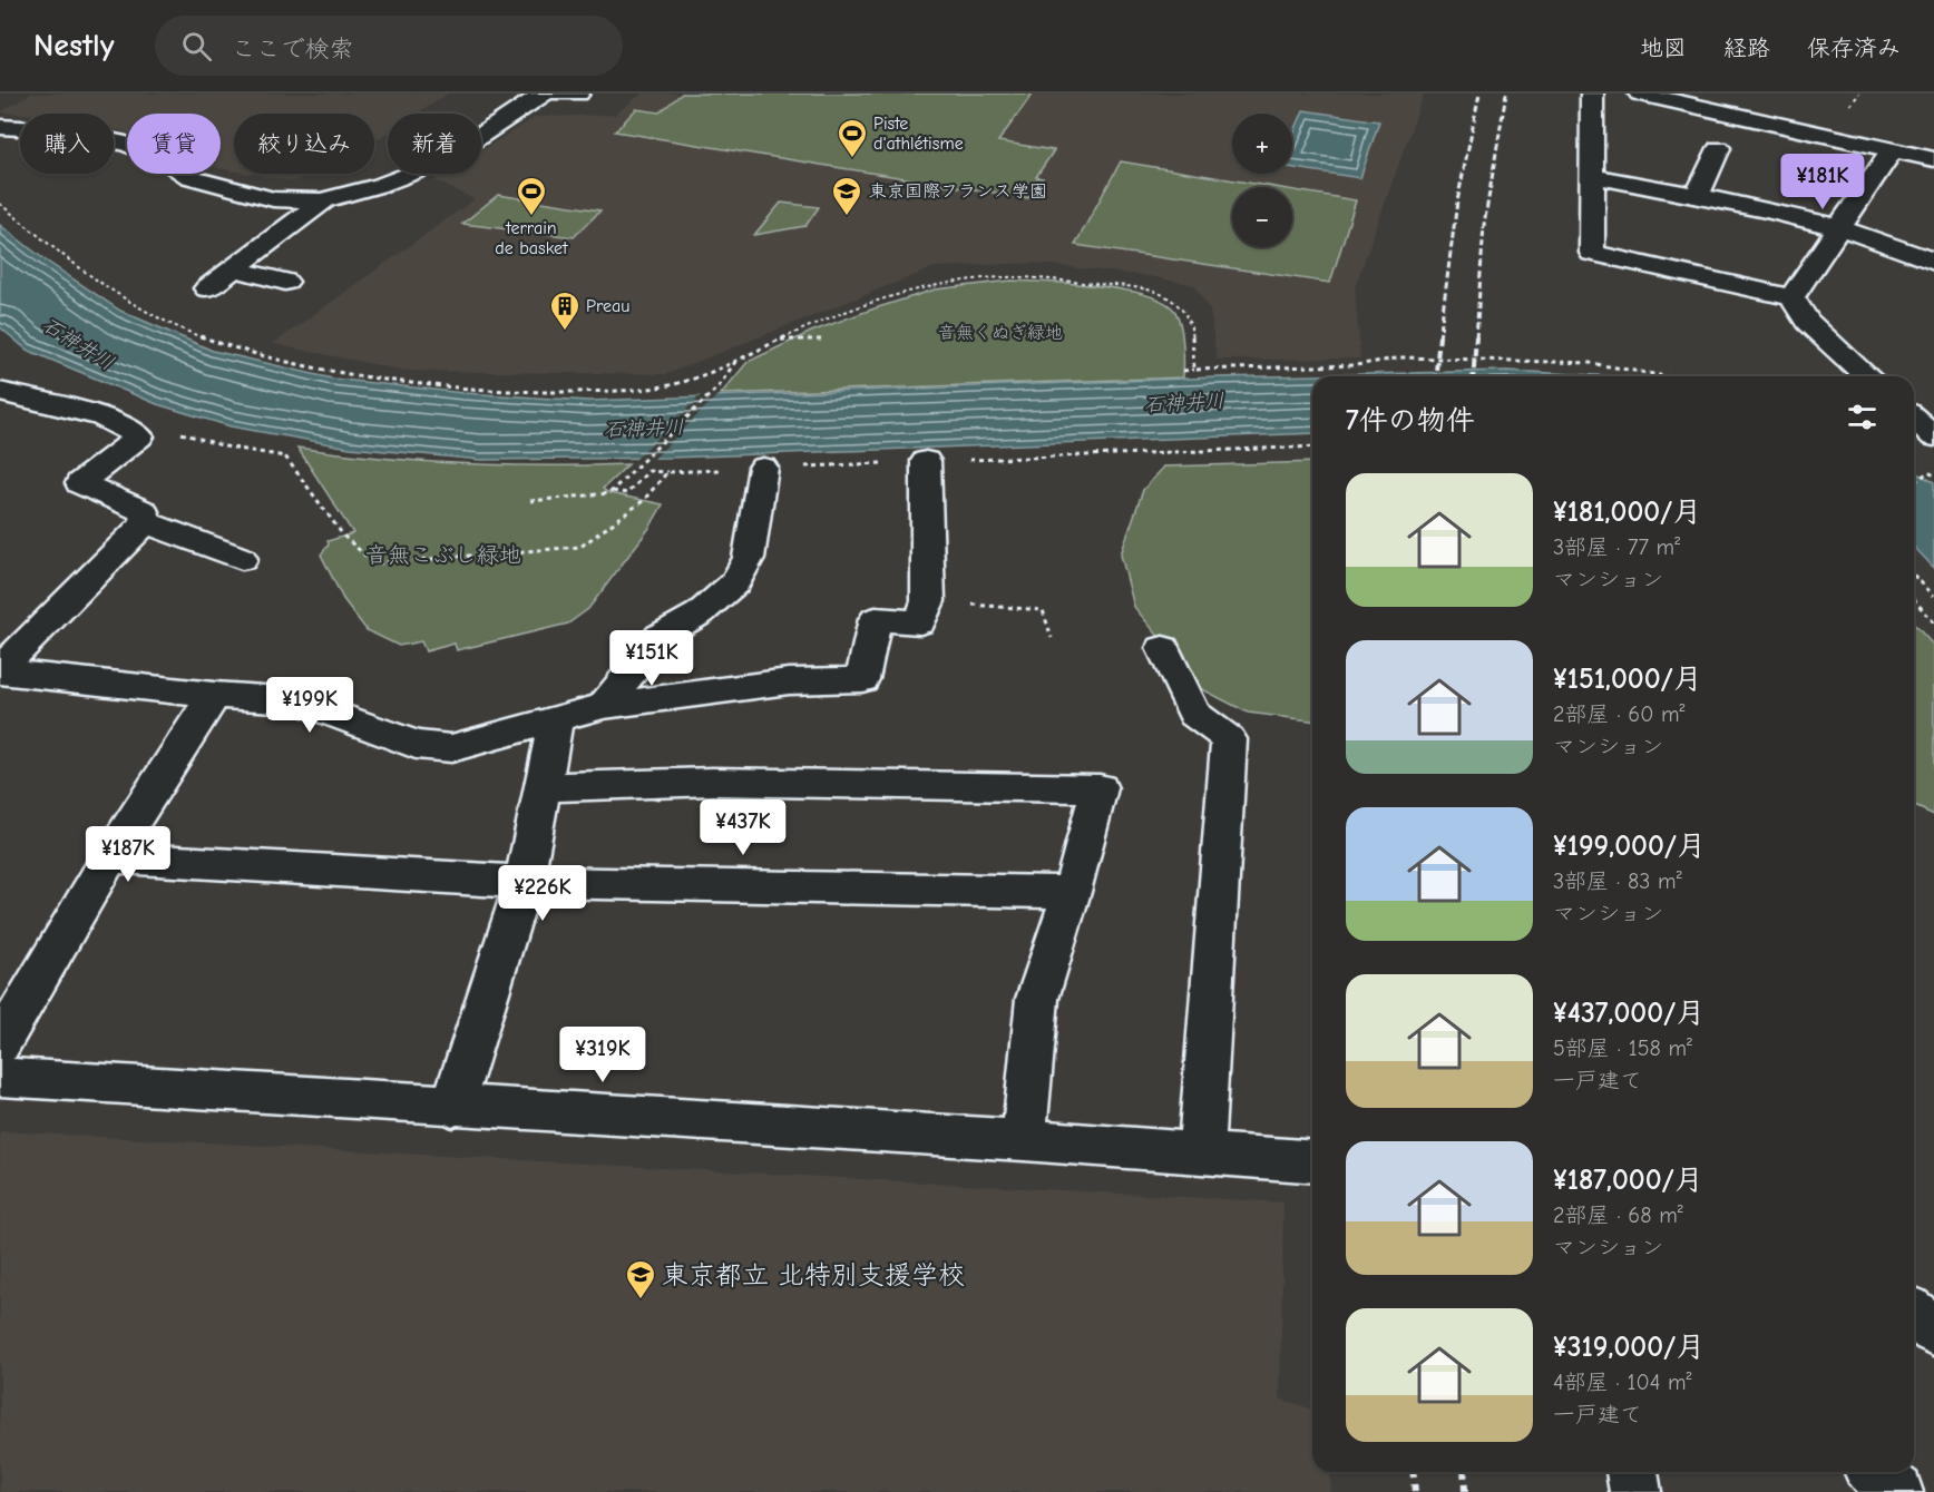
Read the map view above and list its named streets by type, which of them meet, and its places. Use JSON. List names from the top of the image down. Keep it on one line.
{"water":["石神井川"],"parks":["音無くぬぎ緑地","音無こぶし緑地"],"places":{"sports":["Piste d'athlétisme","terrain de basket"],"school or university":["東京国際フランス学園","東京都立 北特別支援学校"],"building":["Preau"]},"page":{"header":"Nestly","search":"ここで検索","nav":["地図","経路","保存済み"],"map_buttons":["+","−"],"chip":["購入","賃貸","絞り込み","新着"],"price":["¥181K","¥151K","¥199K","¥437K","¥187K","¥226K","¥319K"],"heading":"7件の物件","list":[{"name":"¥181,000/月","note":"3部屋 · 77 m² · マンション"},{"name":"¥151,000/月","note":"2部屋 · 60 m² · マンション"},{"name":"¥199,000/月","note":"3部屋 · 83 m² · マンション"},{"name":"¥437,000/月","note":"5部屋 · 158 m² · 一戸建て"},{"name":"¥187,000/月","note":"2部屋 · 68 m² · マンション"},{"name":"¥319,000/月","note":"4部屋 · 104 m² · 一戸建て"}]}}
